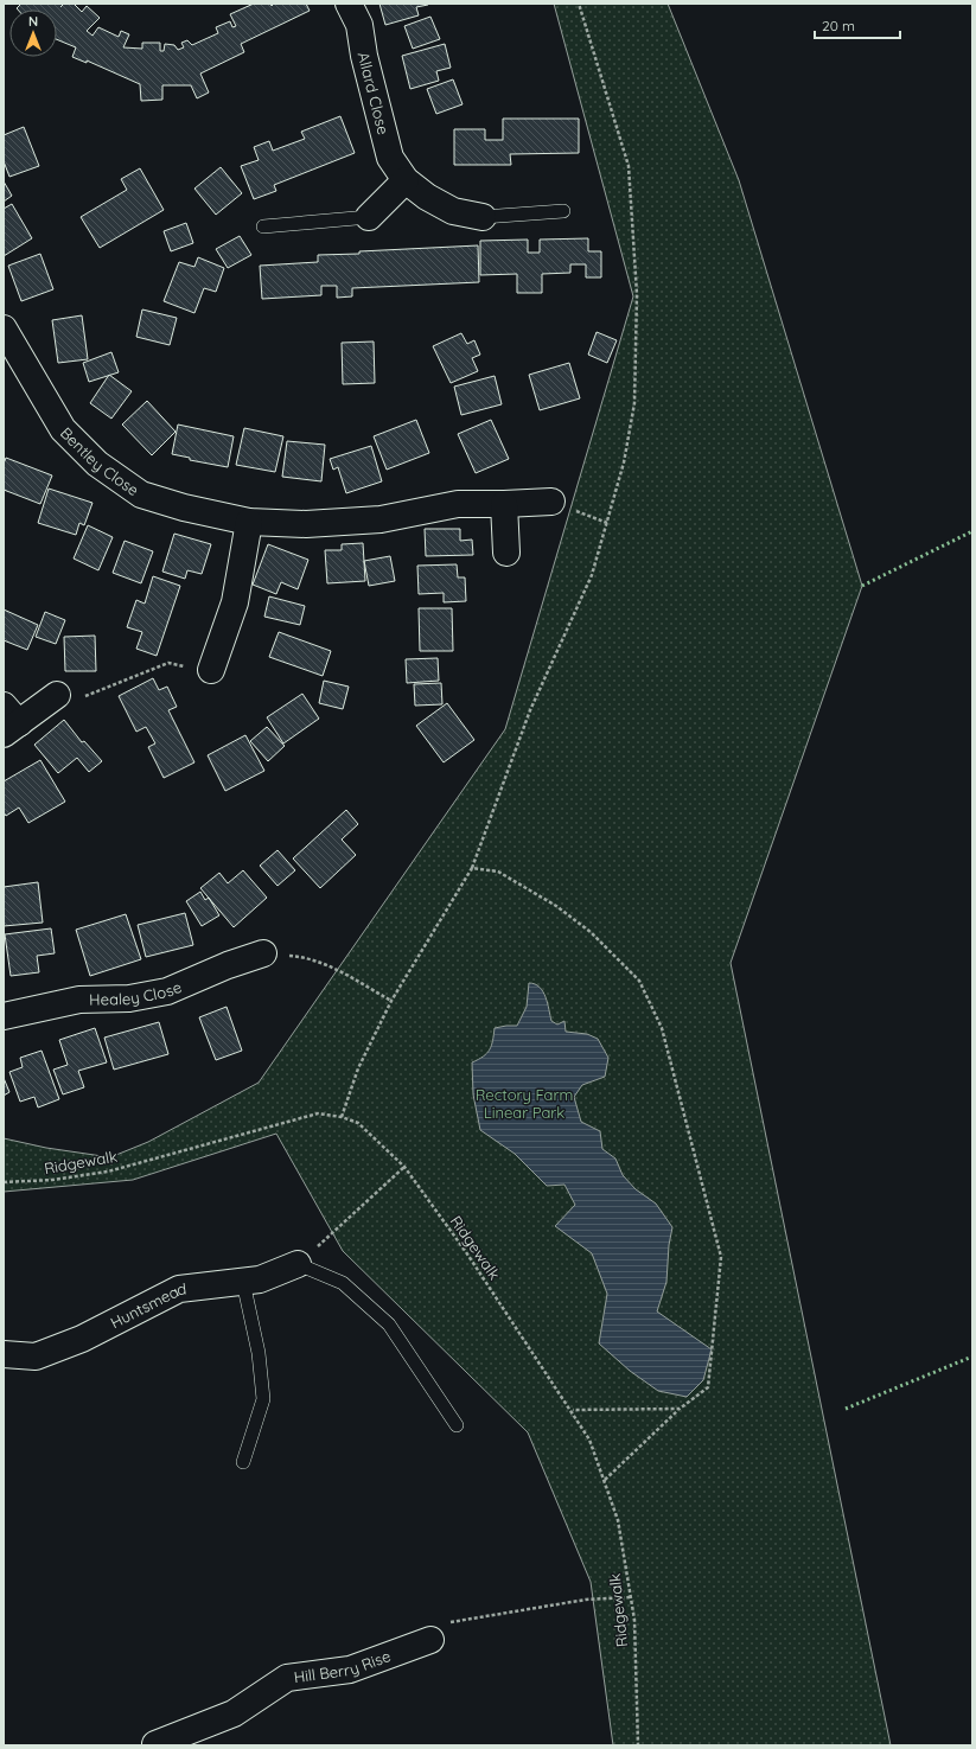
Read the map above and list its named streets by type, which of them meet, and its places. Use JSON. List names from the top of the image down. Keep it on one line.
{"streets":{"street":["Allard Close","Bentley Close","Healey Close","Huntsmead","Hill Berry Rise"],"path":["Ridgewalk"]},"parks":["Rectory Farm Linear Park"],"scale_bar":"20 m","north":"top"}
